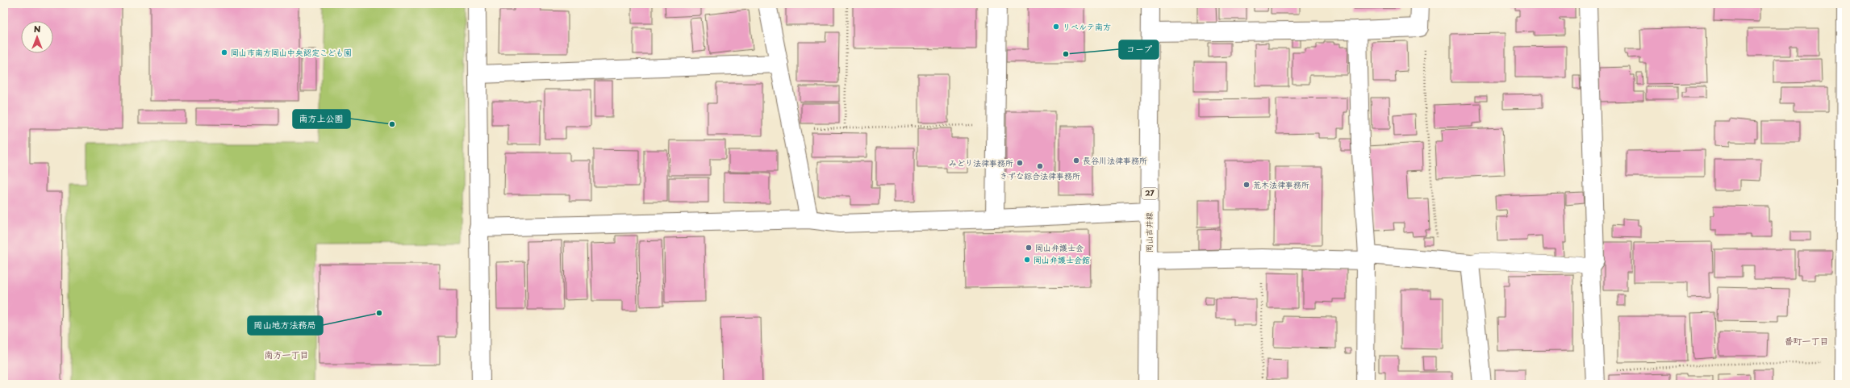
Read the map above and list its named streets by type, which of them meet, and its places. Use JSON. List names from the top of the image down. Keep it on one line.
{"streets":{"street":["27","岡山吉井線"]},"districts":["番町一丁目","南方一丁目"],"places":["リベルテ南方","岡山市南方岡山中央認定こども園","コープ","南方上公園","長谷川法律事務所","みどり法律事務所","きずな綜合法律事務所","荒木法律事務所","岡山弁護士会","岡山弁護士会館","岡山地方法務局"],"north":"top"}
